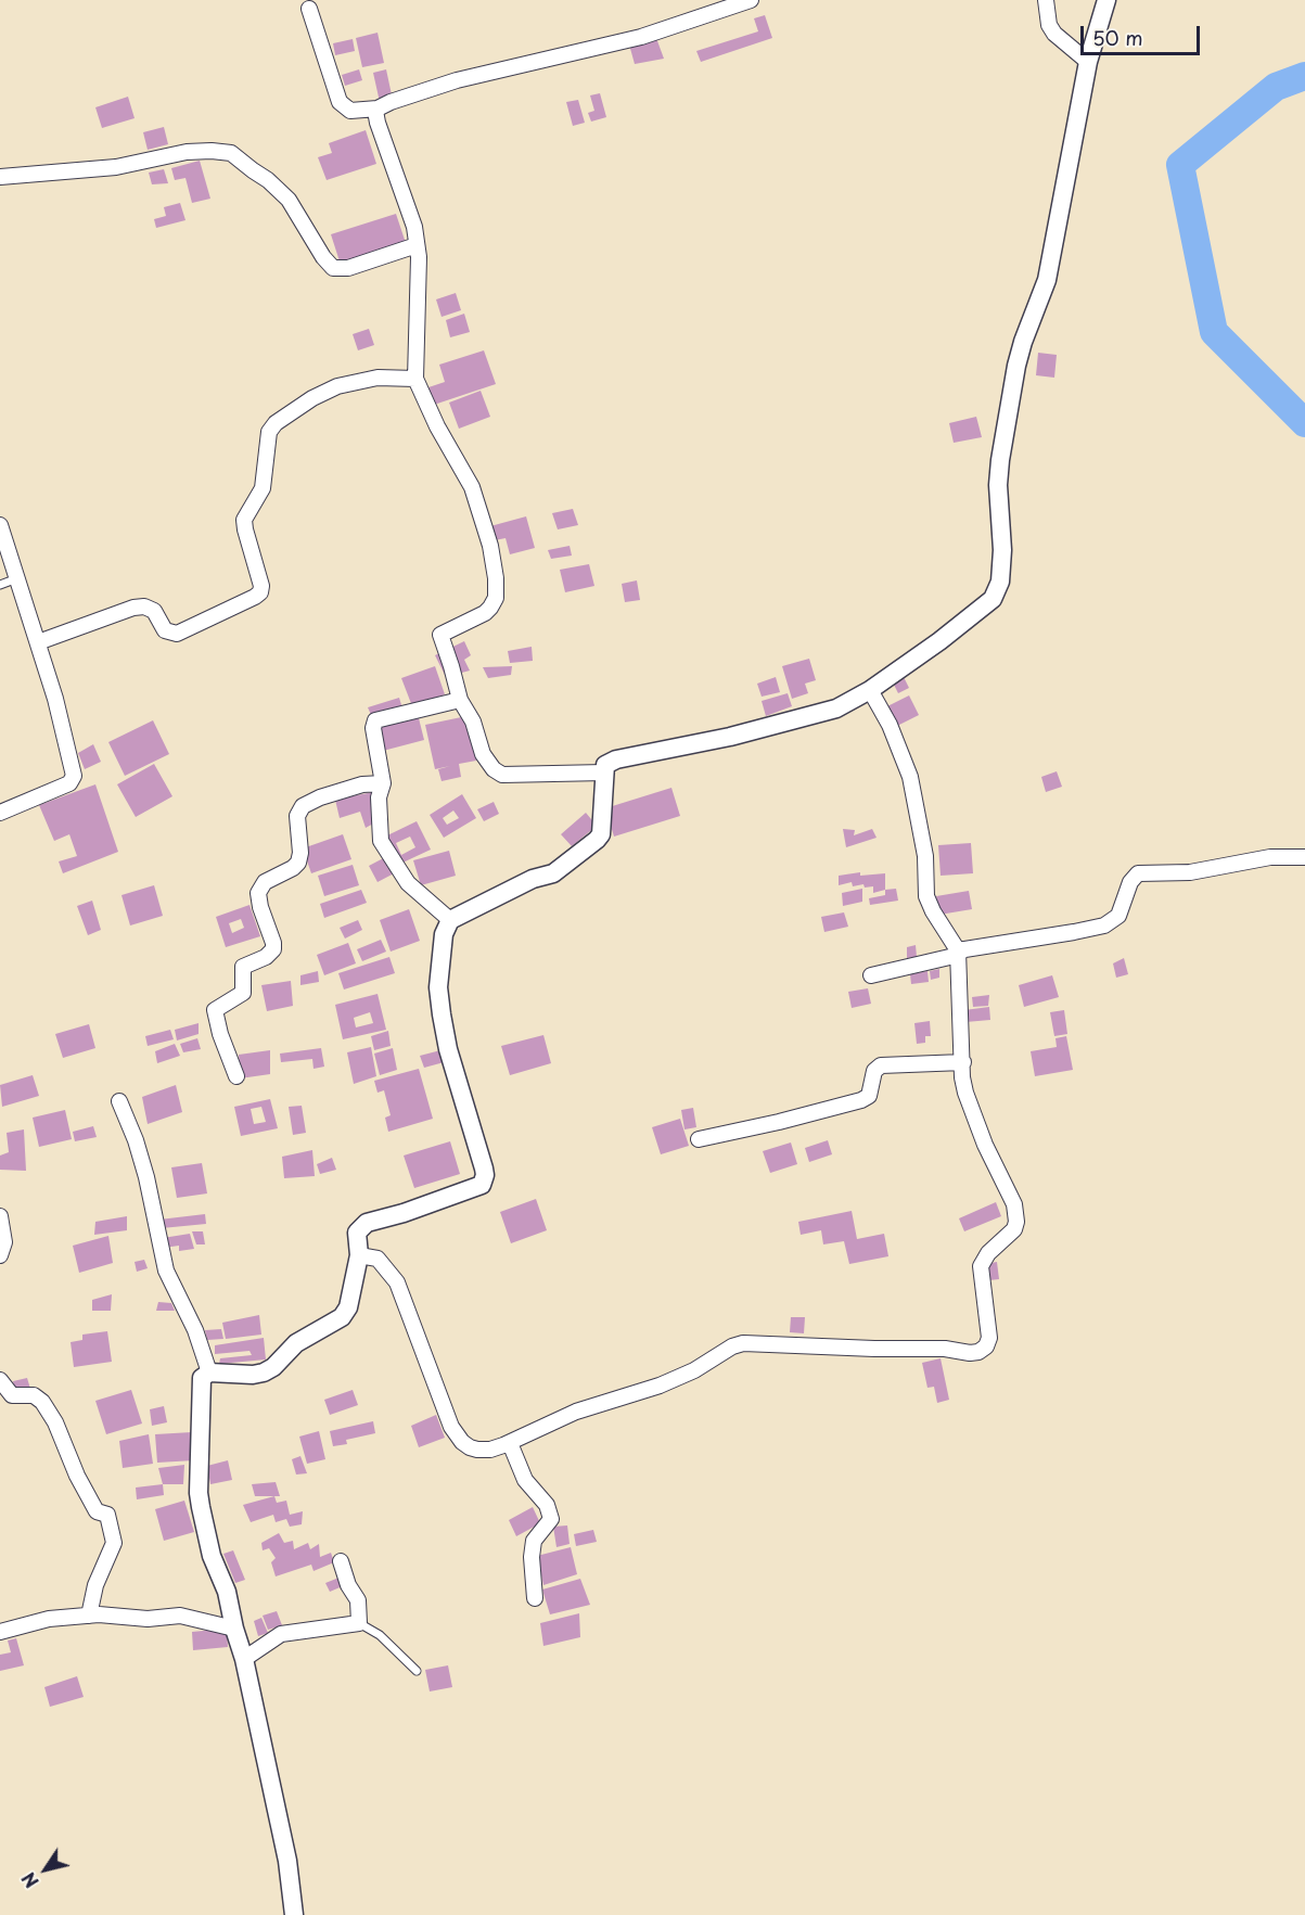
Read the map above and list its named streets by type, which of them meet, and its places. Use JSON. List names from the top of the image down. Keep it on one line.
{"scale_bar":"50 m","north":"bottom left"}
